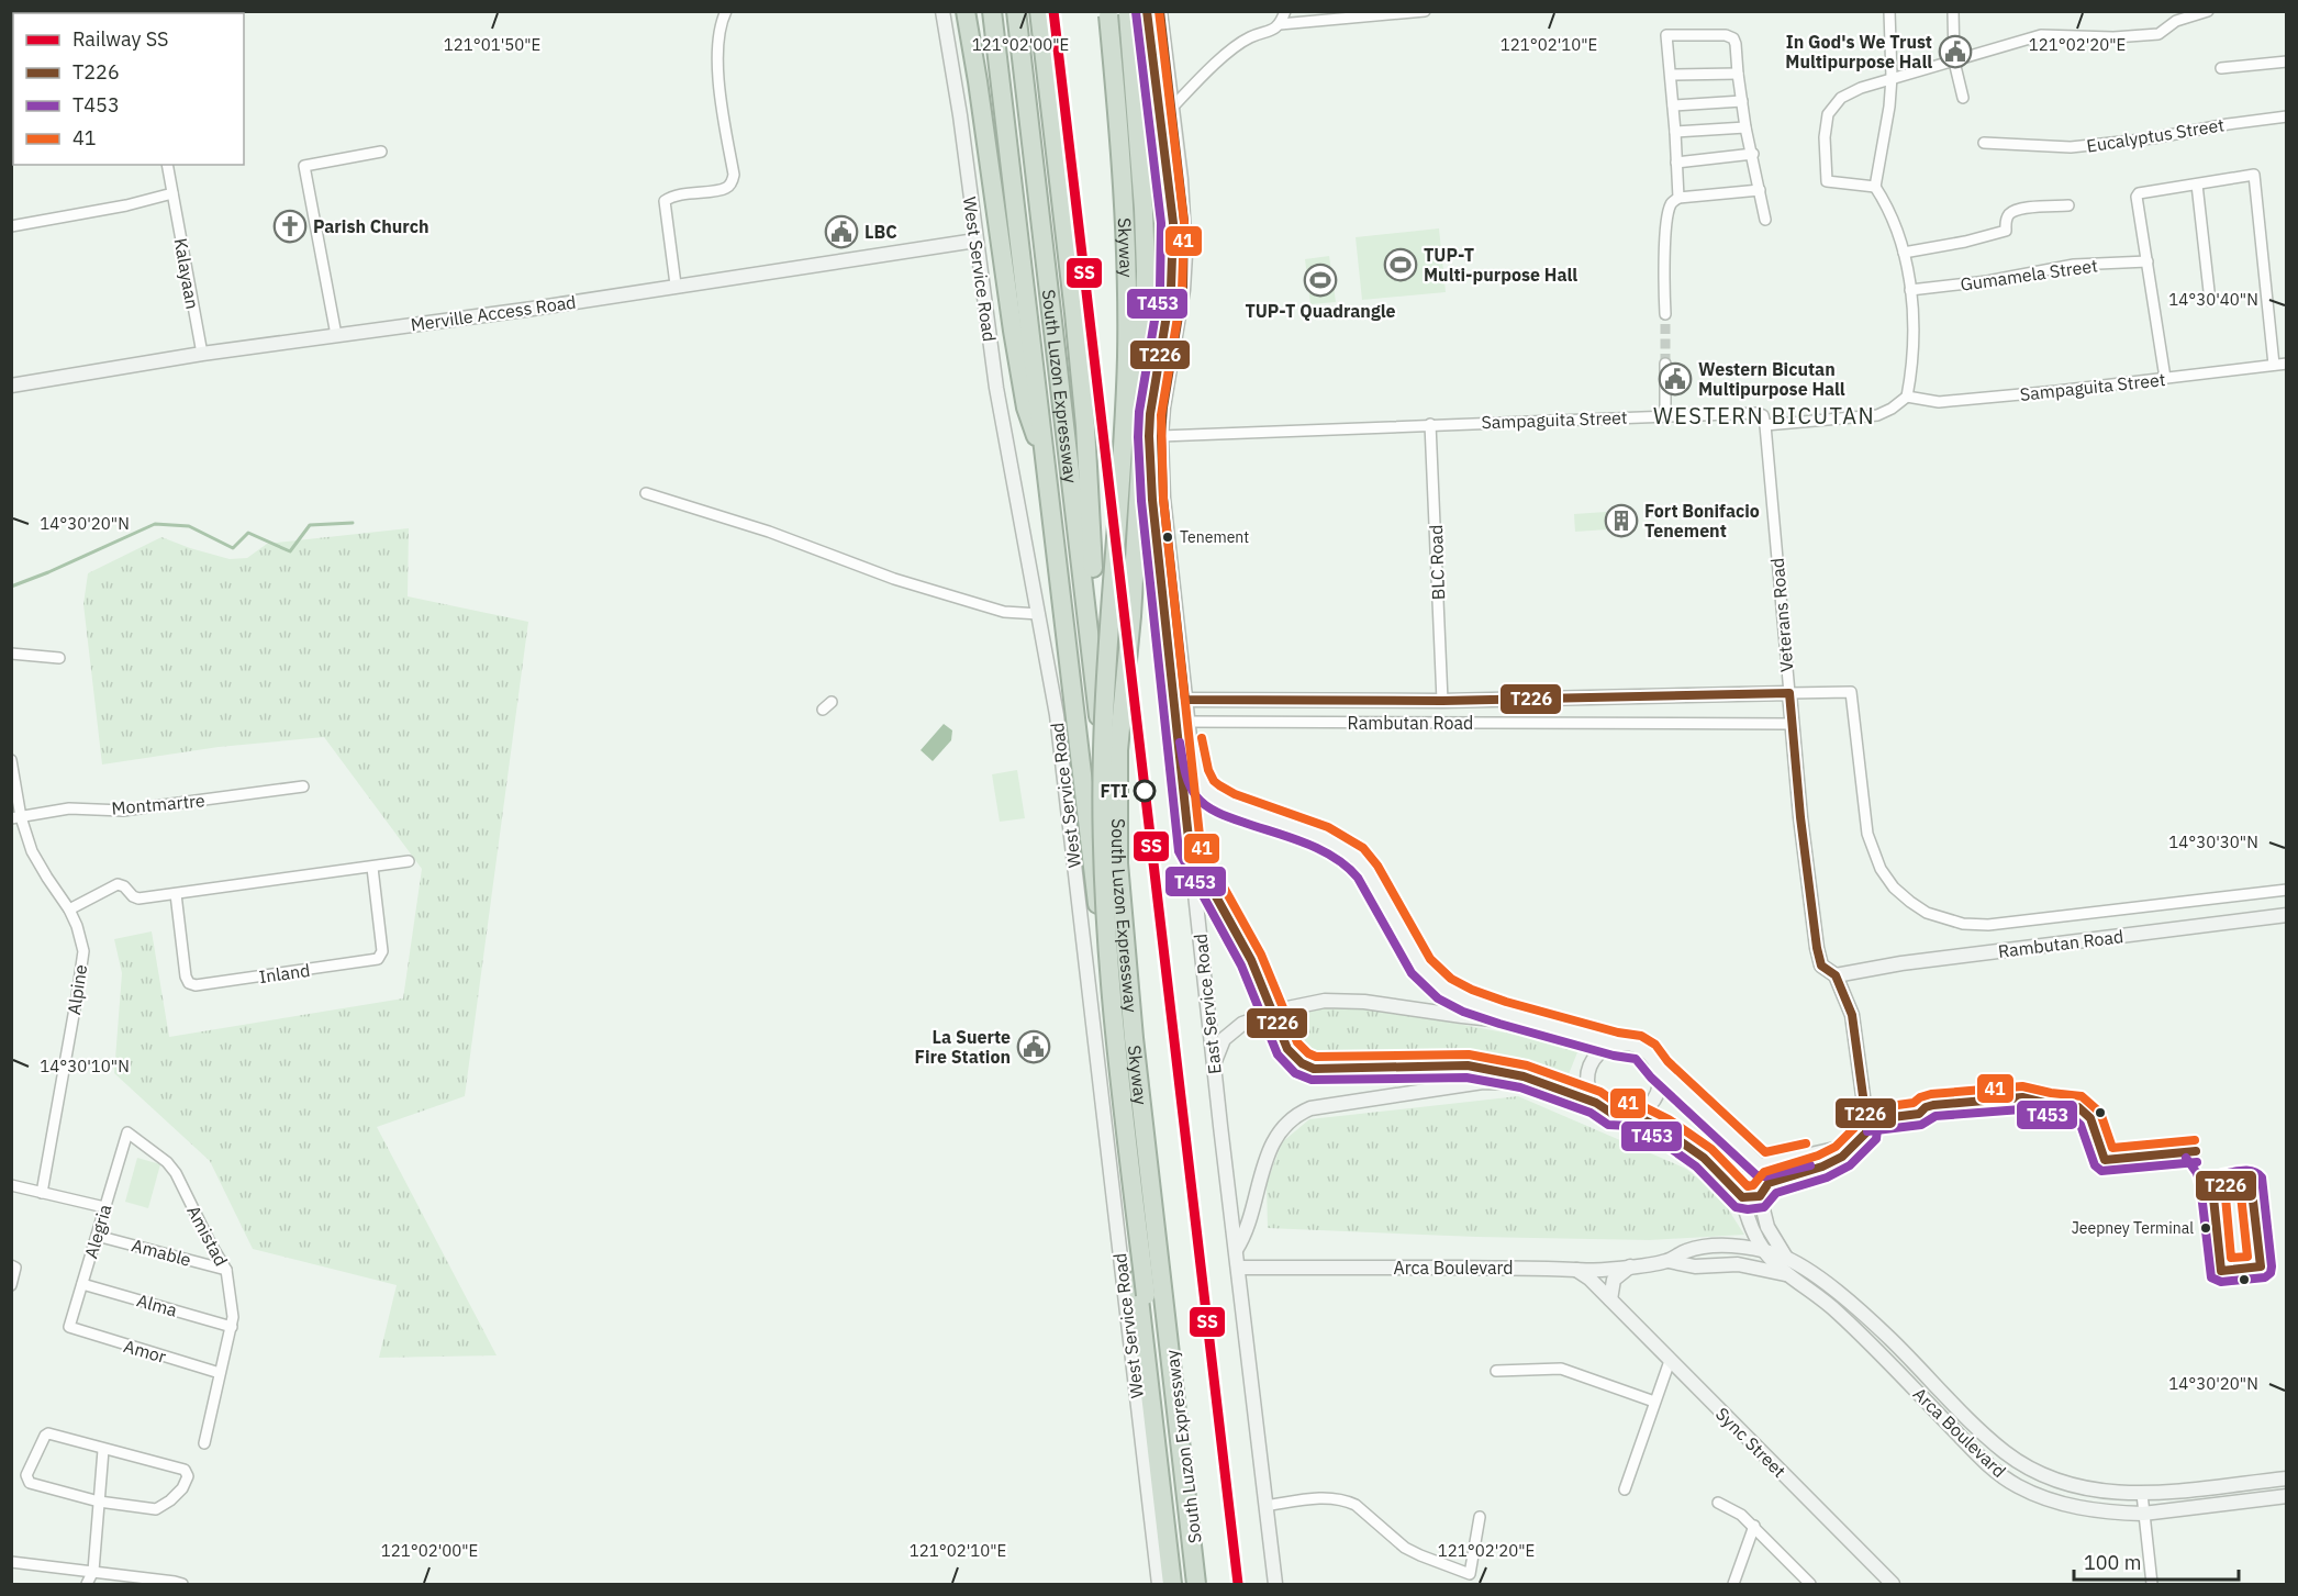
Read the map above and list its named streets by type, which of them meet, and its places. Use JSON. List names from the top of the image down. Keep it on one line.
{"streets":{"highway":["Skyway","South Luzon Expressway"],"main road":["West Service Road","Merville Access Road","Veterans Road","Rambutan Road","East Service Road","Arca Boulevard","Sync Street"],"street":["Eucalyptus Street","Kalayaan","Gumamela Street","Sampaguita Street","BLC Road","Montmartre","Inland","Alpine","Alegria","Amistad","Amable","Alma","Amor"]},"crossings":[["Skyway","South Luzon Expressway"],["West Service Road","Merville Access Road"],["Kalayaan","Merville Access Road"],["Sampaguita Street","BLC Road"],["Sampaguita Street","Veterans Road"],["BLC Road","Rambutan Road"],["Veterans Road","Rambutan Road"],["Montmartre","Alpine"],["East Service Road","Arca Boulevard"],["Alegria","Amistad"],["Alegria","Amable"],["Alegria","Alma"],["Alegria","Amor"],["Amistad","Amable"],["Amistad","Alma"],["Amistad","Amor"],["Arca Boulevard","Sync Street"]],"districts":["WESTERN BICUTAN"],"places":{"public building":["In God's We Trust Multipurpose Hall","LBC","Western Bicutan Multipurpose Hall","La Suerte Fire Station"],"church":["Parish Church"],"sports":["TUP-T Multi-purpose Hall","TUP-T Quadrangle"],"building":["Fort Bonifacio Tenement"],"other":["Tenement","FTI","Jeepney Terminal"]},"lines":["rail line SS","transit line T226","transit line 41","transit line T453"],"legend":["Railway SS","T226","T453","41"],"scale_bar":"100 m","coordinates":["121°01'50\"E","121°02'00\"E","121°02'10\"E","121°02'20\"E","14°30'40\"N","14°30'20\"N","14°30'30\"N","14°30'10\"N"]}
